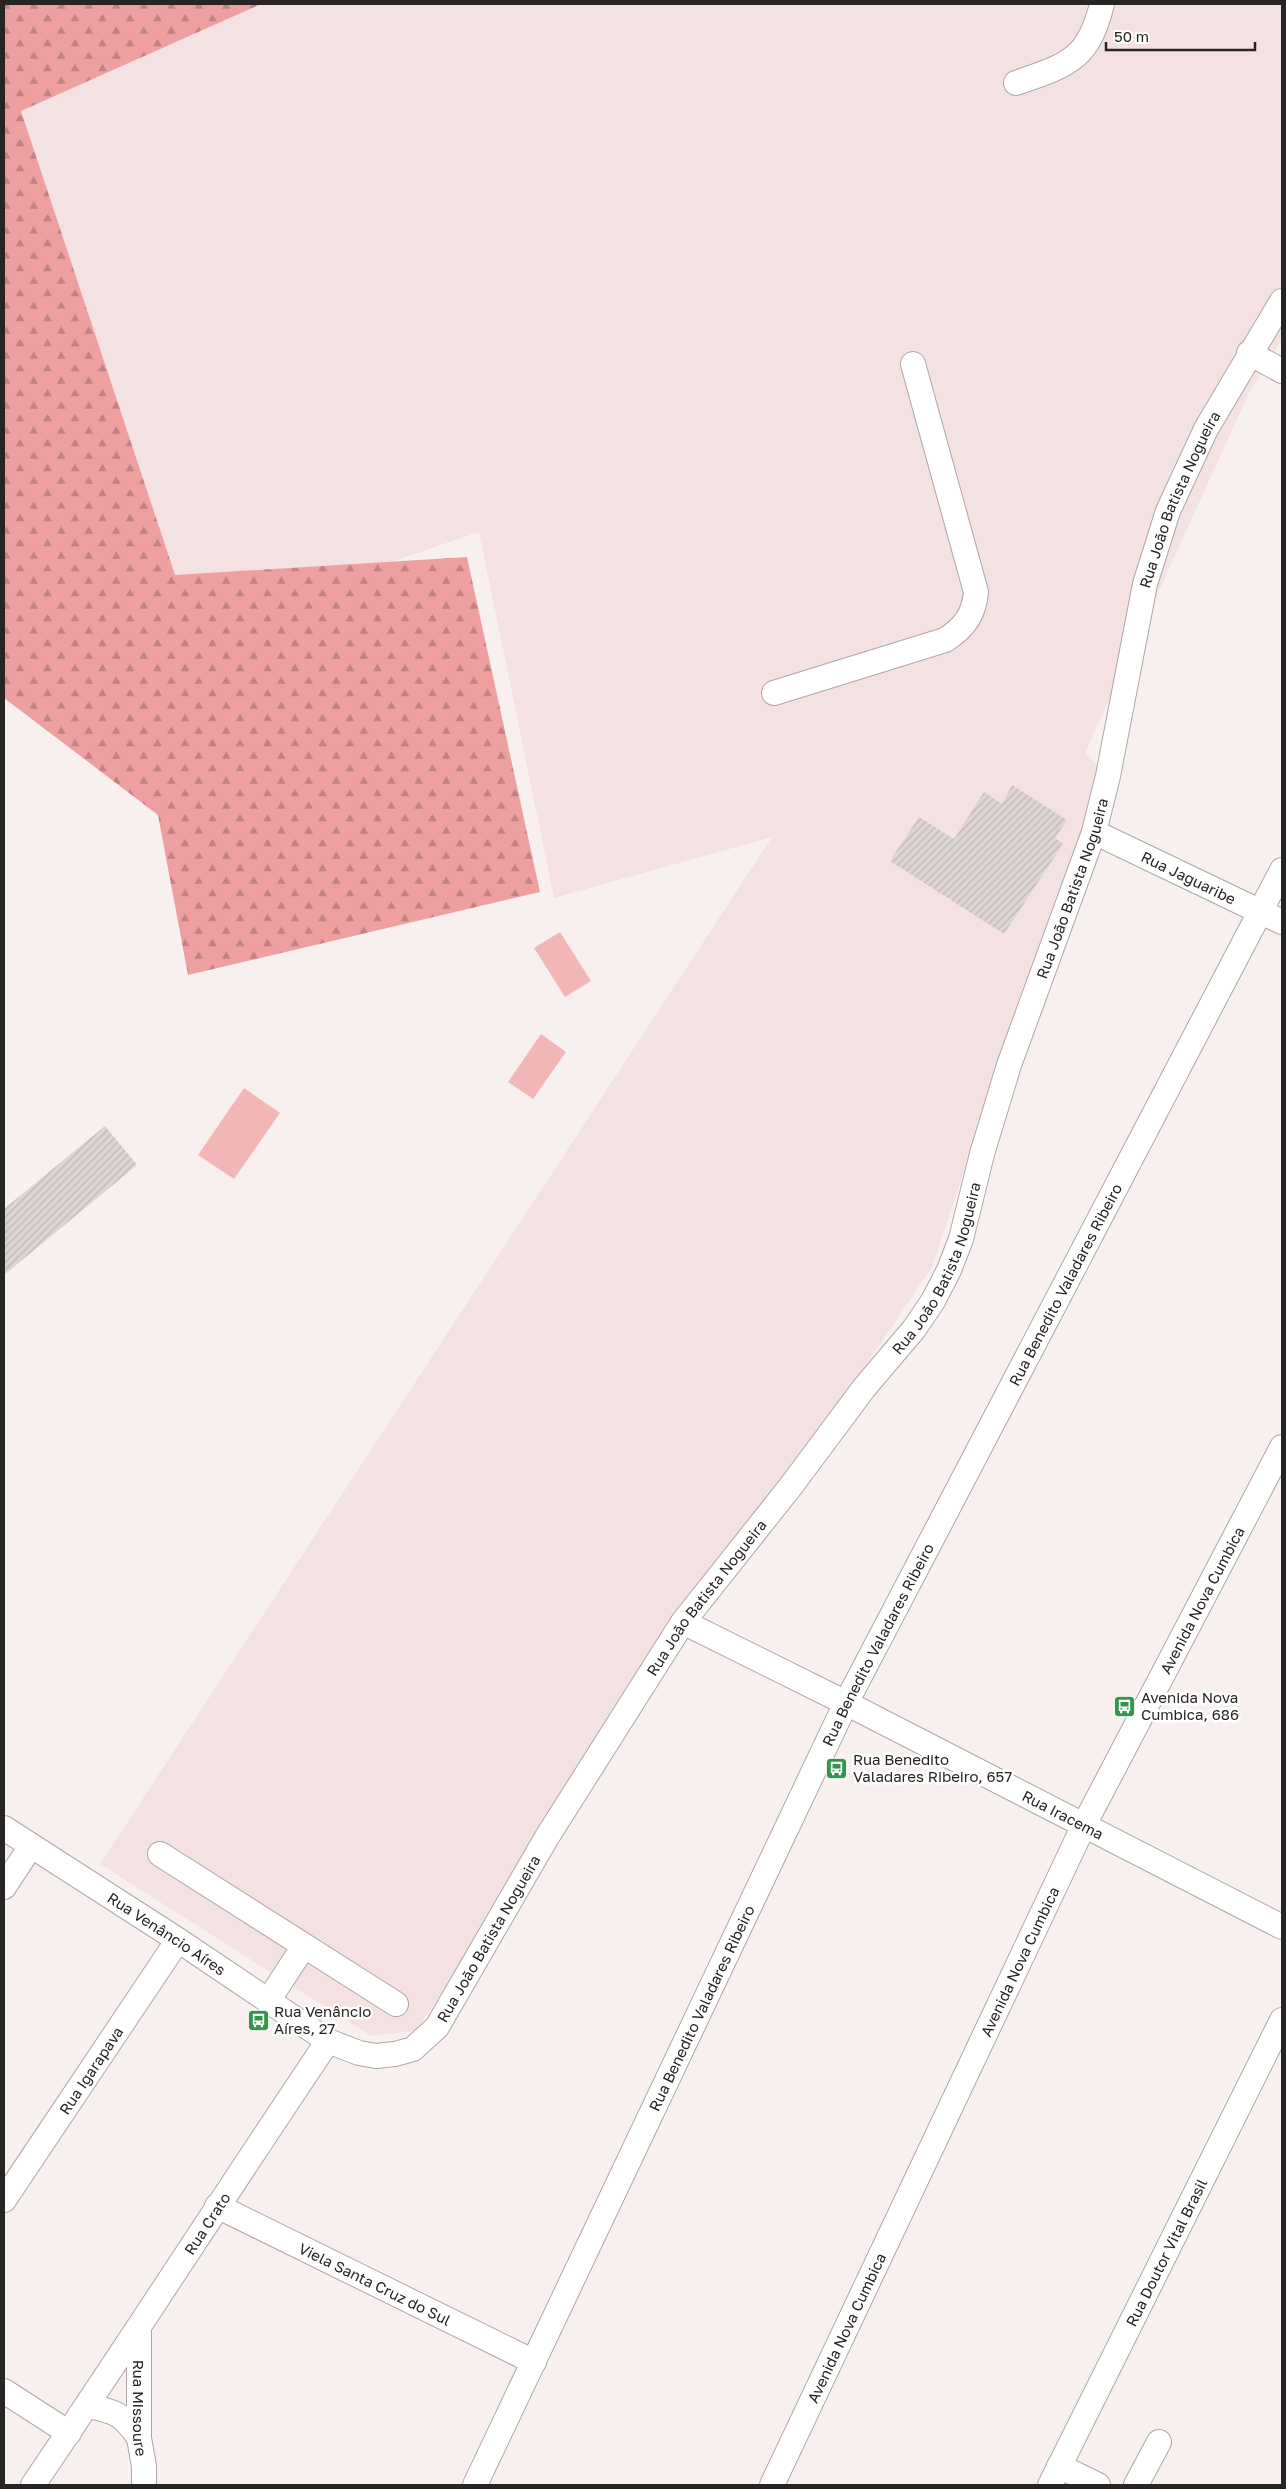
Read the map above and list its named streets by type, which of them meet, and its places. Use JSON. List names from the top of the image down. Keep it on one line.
{"streets":{"street":["Rua João Batista Nogueira","Rua Jaguaribe","Rua Benedito Valadares Ribeiro","Avenida Nova Cumbica","Rua Iracema","Rua Venâncio Aíres","Rua Igarapava","Rua Crato","Rua Doutor Vital Brasil","Viela Santa Cruz do Sul","Rua Missoure"]},"crossings":[["Rua João Batista Nogueira","Rua Jaguaribe"],["Rua João Batista Nogueira","Rua Iracema"],["Rua João Batista Nogueira","Rua Venâncio Aíres"],["Rua João Batista Nogueira","Rua Crato"],["Rua Jaguaribe","Rua Benedito Valadares Ribeiro"],["Rua Benedito Valadares Ribeiro","Rua Iracema"],["Rua Benedito Valadares Ribeiro","Viela Santa Cruz do Sul"],["Avenida Nova Cumbica","Rua Iracema"],["Rua Venâncio Aíres","Rua Igarapava"],["Rua Venâncio Aíres","Rua Crato"],["Rua Crato","Viela Santa Cruz do Sul"],["Rua Crato","Rua Missoure"]],"places":{"bus stop":["Avenida Nova Cumbica, 686","Rua Benedito Valadares Ribeiro, 657","Rua Venâncio Aíres, 27"]},"scale_bar":"50 m"}
